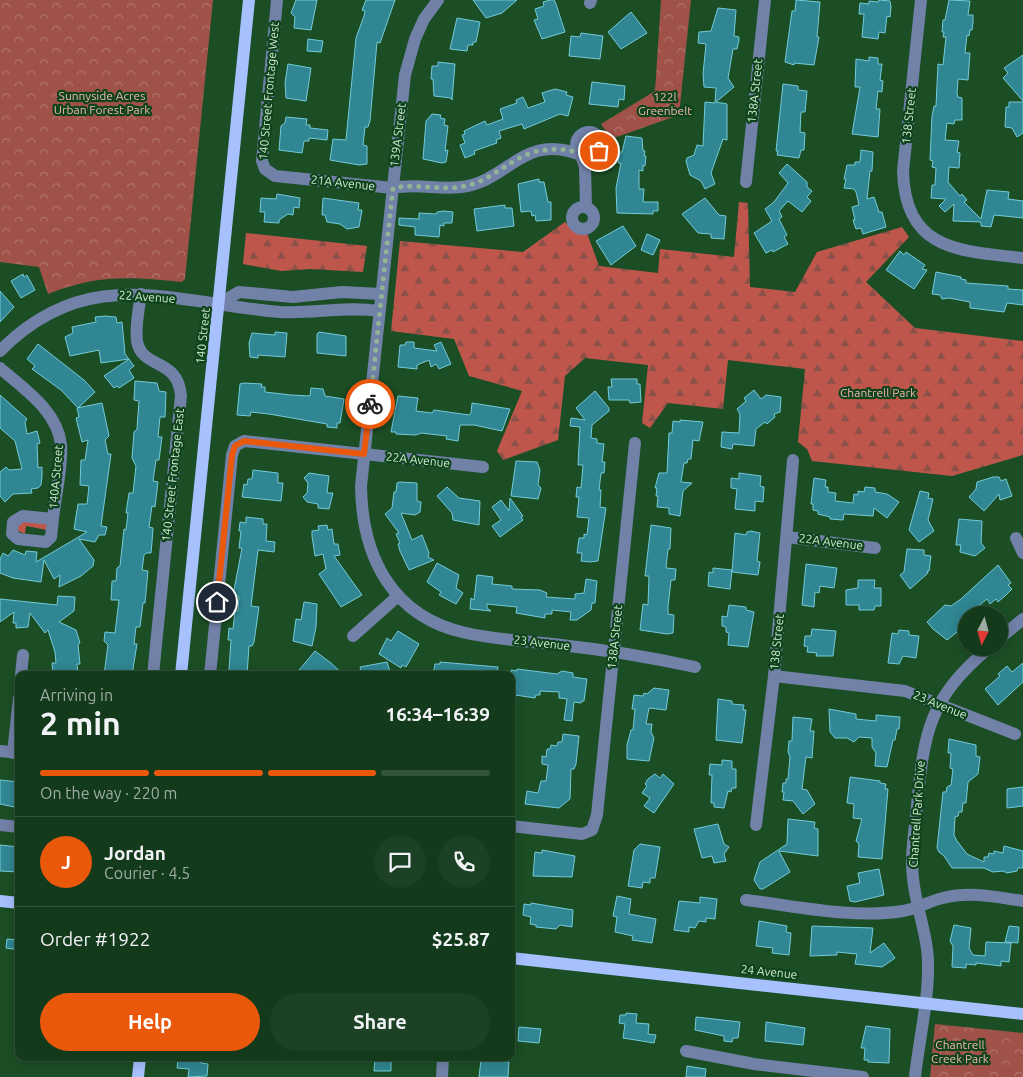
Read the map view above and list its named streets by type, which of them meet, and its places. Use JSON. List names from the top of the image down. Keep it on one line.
{"streets":{"main road":["140 Street","24 Avenue"],"street":["140 Street Frontage West","138A Street","138 Street","139A Street","21A Avenue","22 Avenue","22A Avenue","140 Street Frontage East","140A Street","23 Avenue","Chantrell Park Drive"]},"crossings":[["140 Street Frontage West","21A Avenue"],["138A Street","23 Avenue"],["138 Street","22A Avenue"],["138 Street","23 Avenue"],["139A Street","21A Avenue"],["139A Street","22 Avenue"],["139A Street","22A Avenue"],["139A Street","23 Avenue"],["22 Avenue","140 Street"],["22 Avenue","140 Street Frontage East"],["23 Avenue","Chantrell Park Drive"],["Chantrell Park Drive","24 Avenue"]],"parks":["Sunnyside Acres Urban Forest Park","122l Greenbelt","Chantrell Park","Chantrell Creek Park"],"north":"bottom","page":{"heading":["2 min","Arriving in","16:34–16:39"],"panel":["Jordan","Courier · 4.5","Order #1922","$25.87"],"bar":"On the way · 220 m","round":"J","buttons":["Help","Share"]}}
